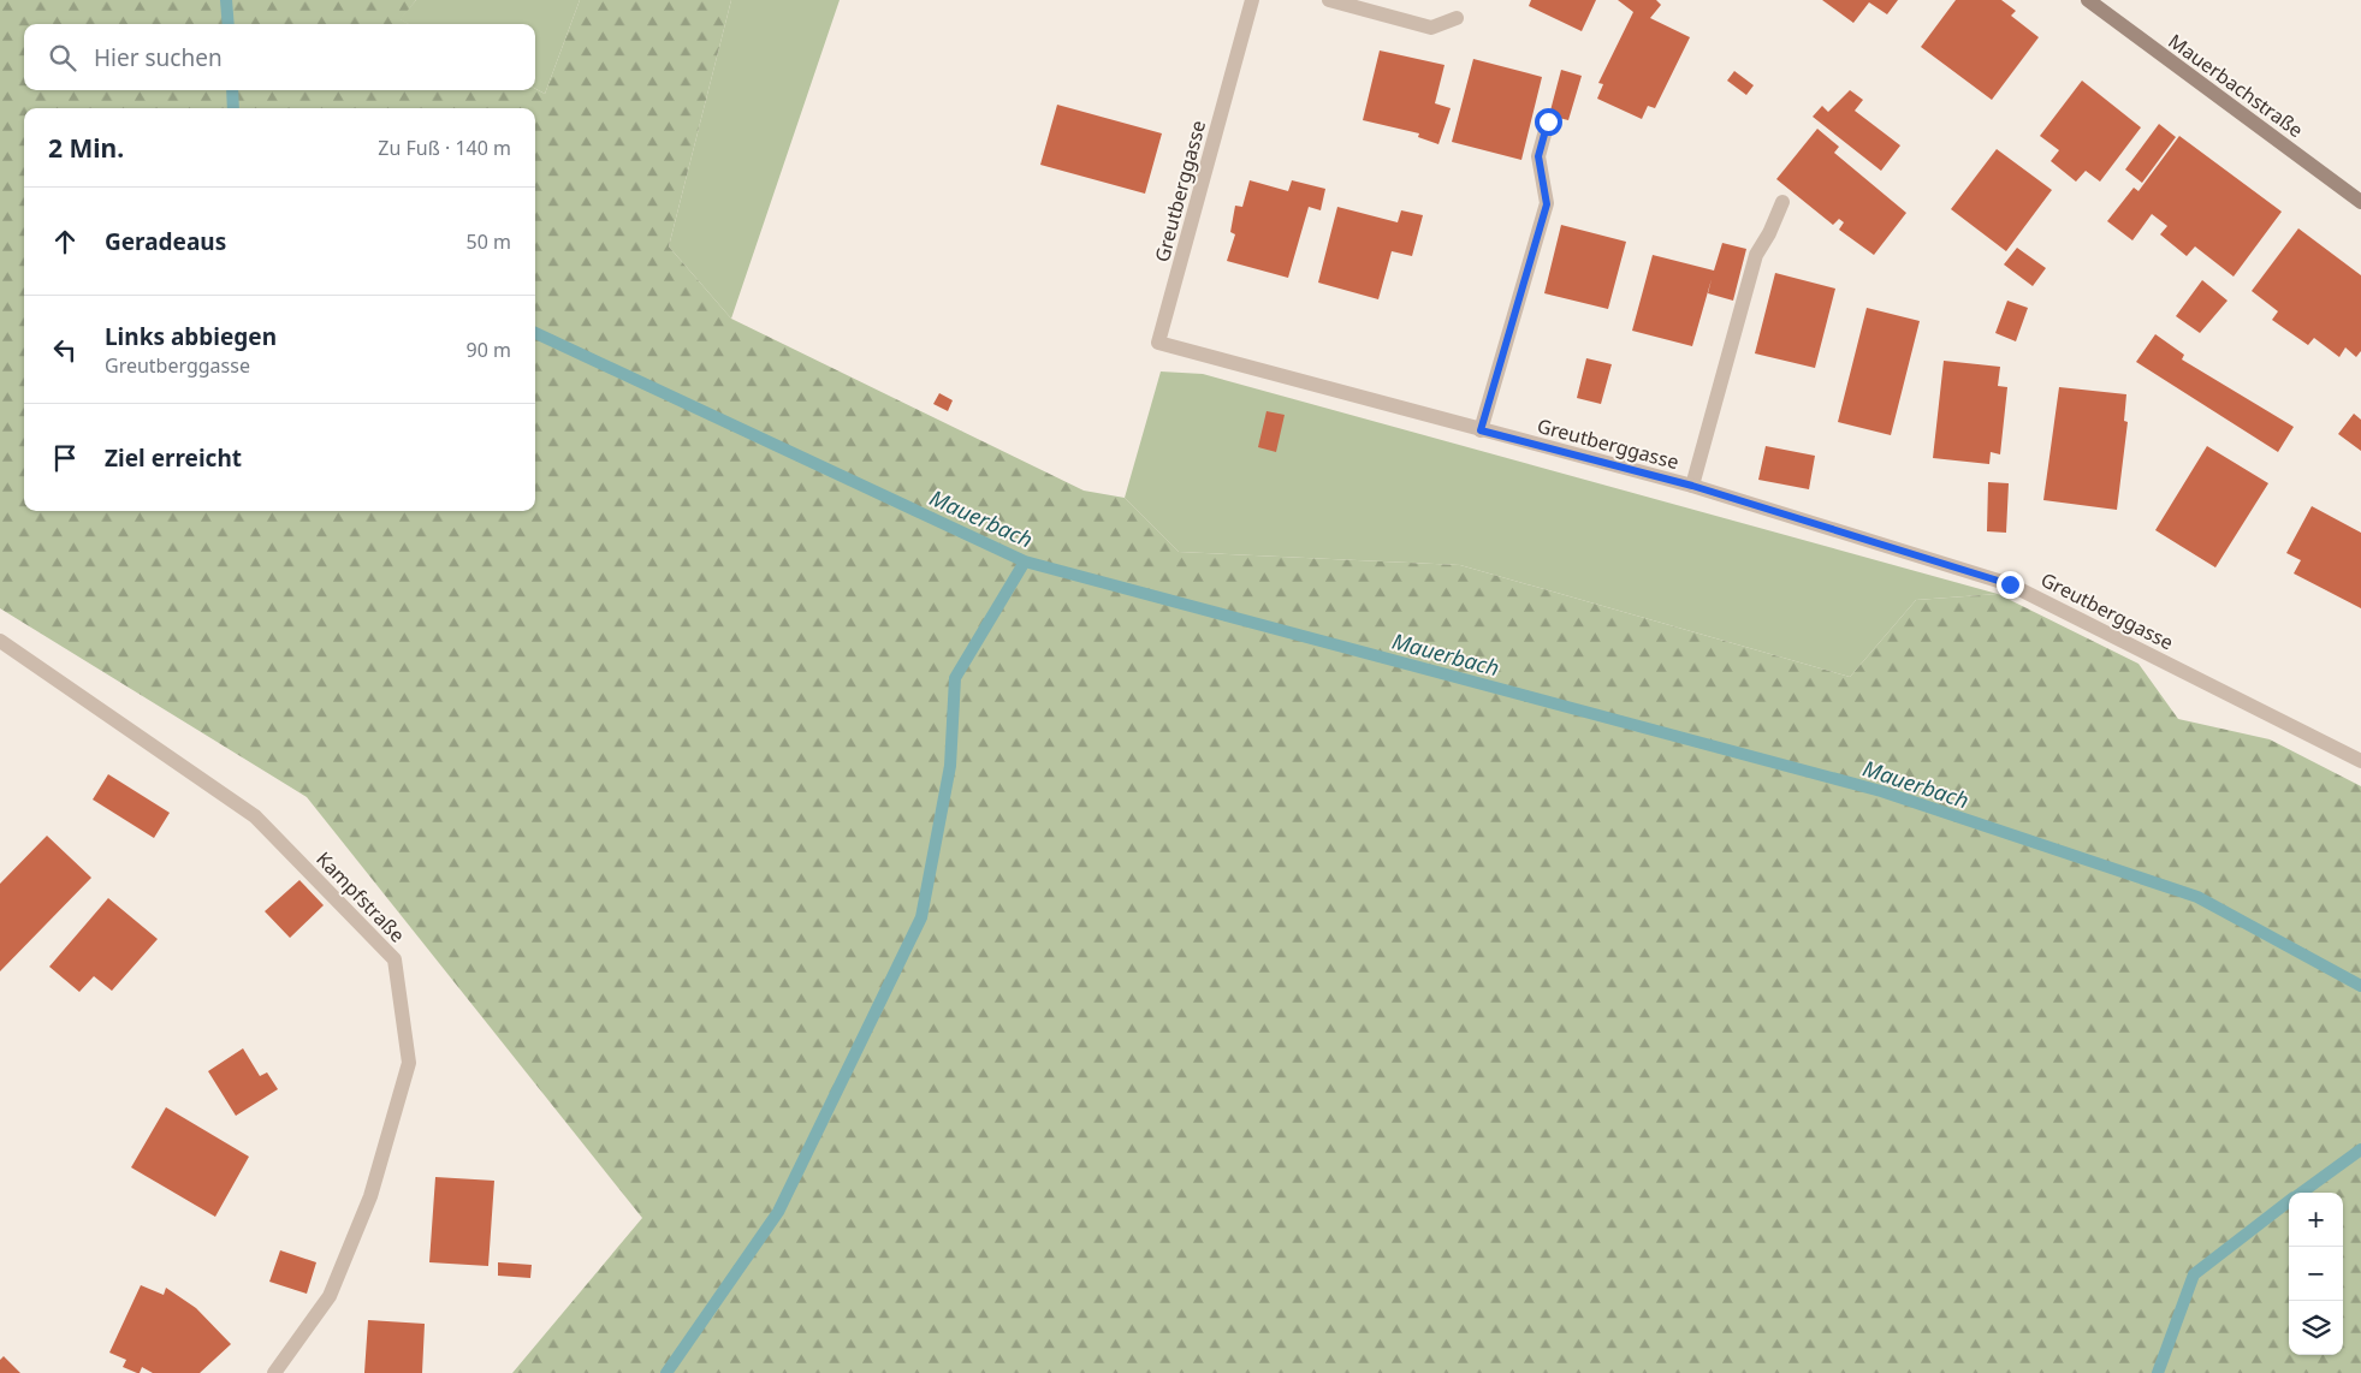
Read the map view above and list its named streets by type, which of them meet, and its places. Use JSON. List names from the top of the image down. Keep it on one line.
{"streets":{"main road":["Mauerbachstraße"],"street":["Greutberggasse","Kampfstraße"]},"water":["Mauerbach"],"page":{"search":"Hier suchen","heading":["2 Min.","Zu Fuß · 140 m"],"list":[["Geradeaus","50 m"],["Links abbiegen","Greutberggasse","90 m"],"Ziel erreicht"],"map_buttons":["+","−"]}}
